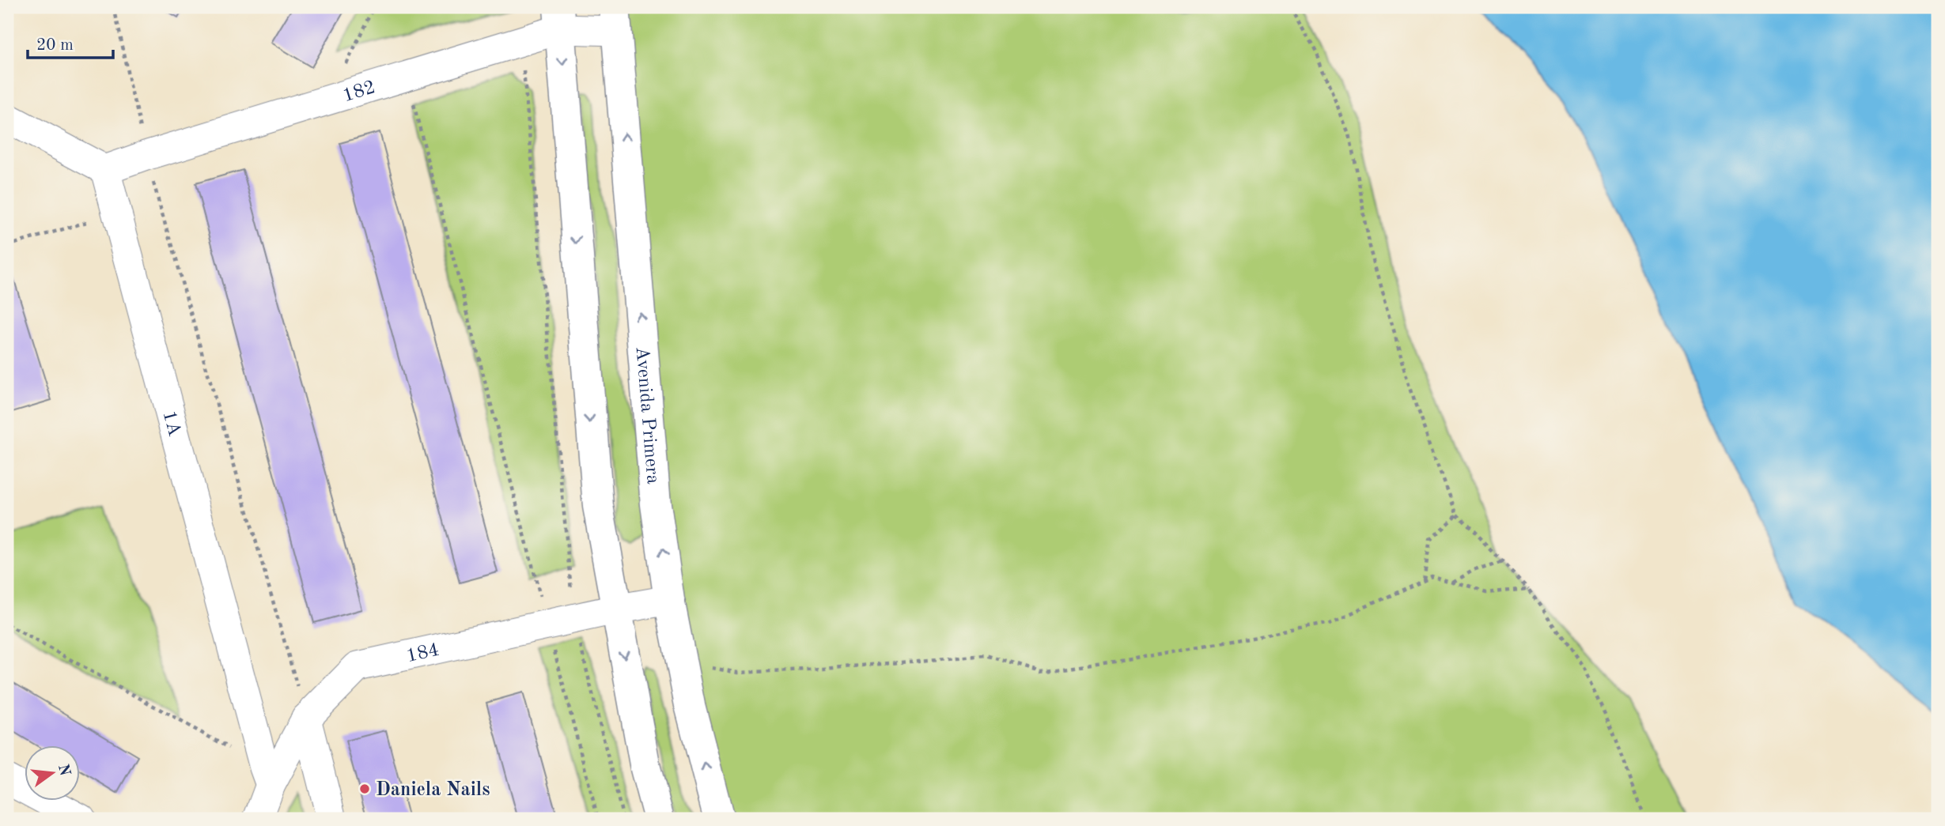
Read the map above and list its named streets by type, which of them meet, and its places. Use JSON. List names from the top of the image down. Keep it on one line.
{"streets":{"street":["182","Avenida Primera","1A","184"]},"crossings":[["182","Avenida Primera"],["182","1A"],["Avenida Primera","184"],["1A","184"]],"places":["Daniela Nails"],"scale_bar":"20 m","north":"right"}
